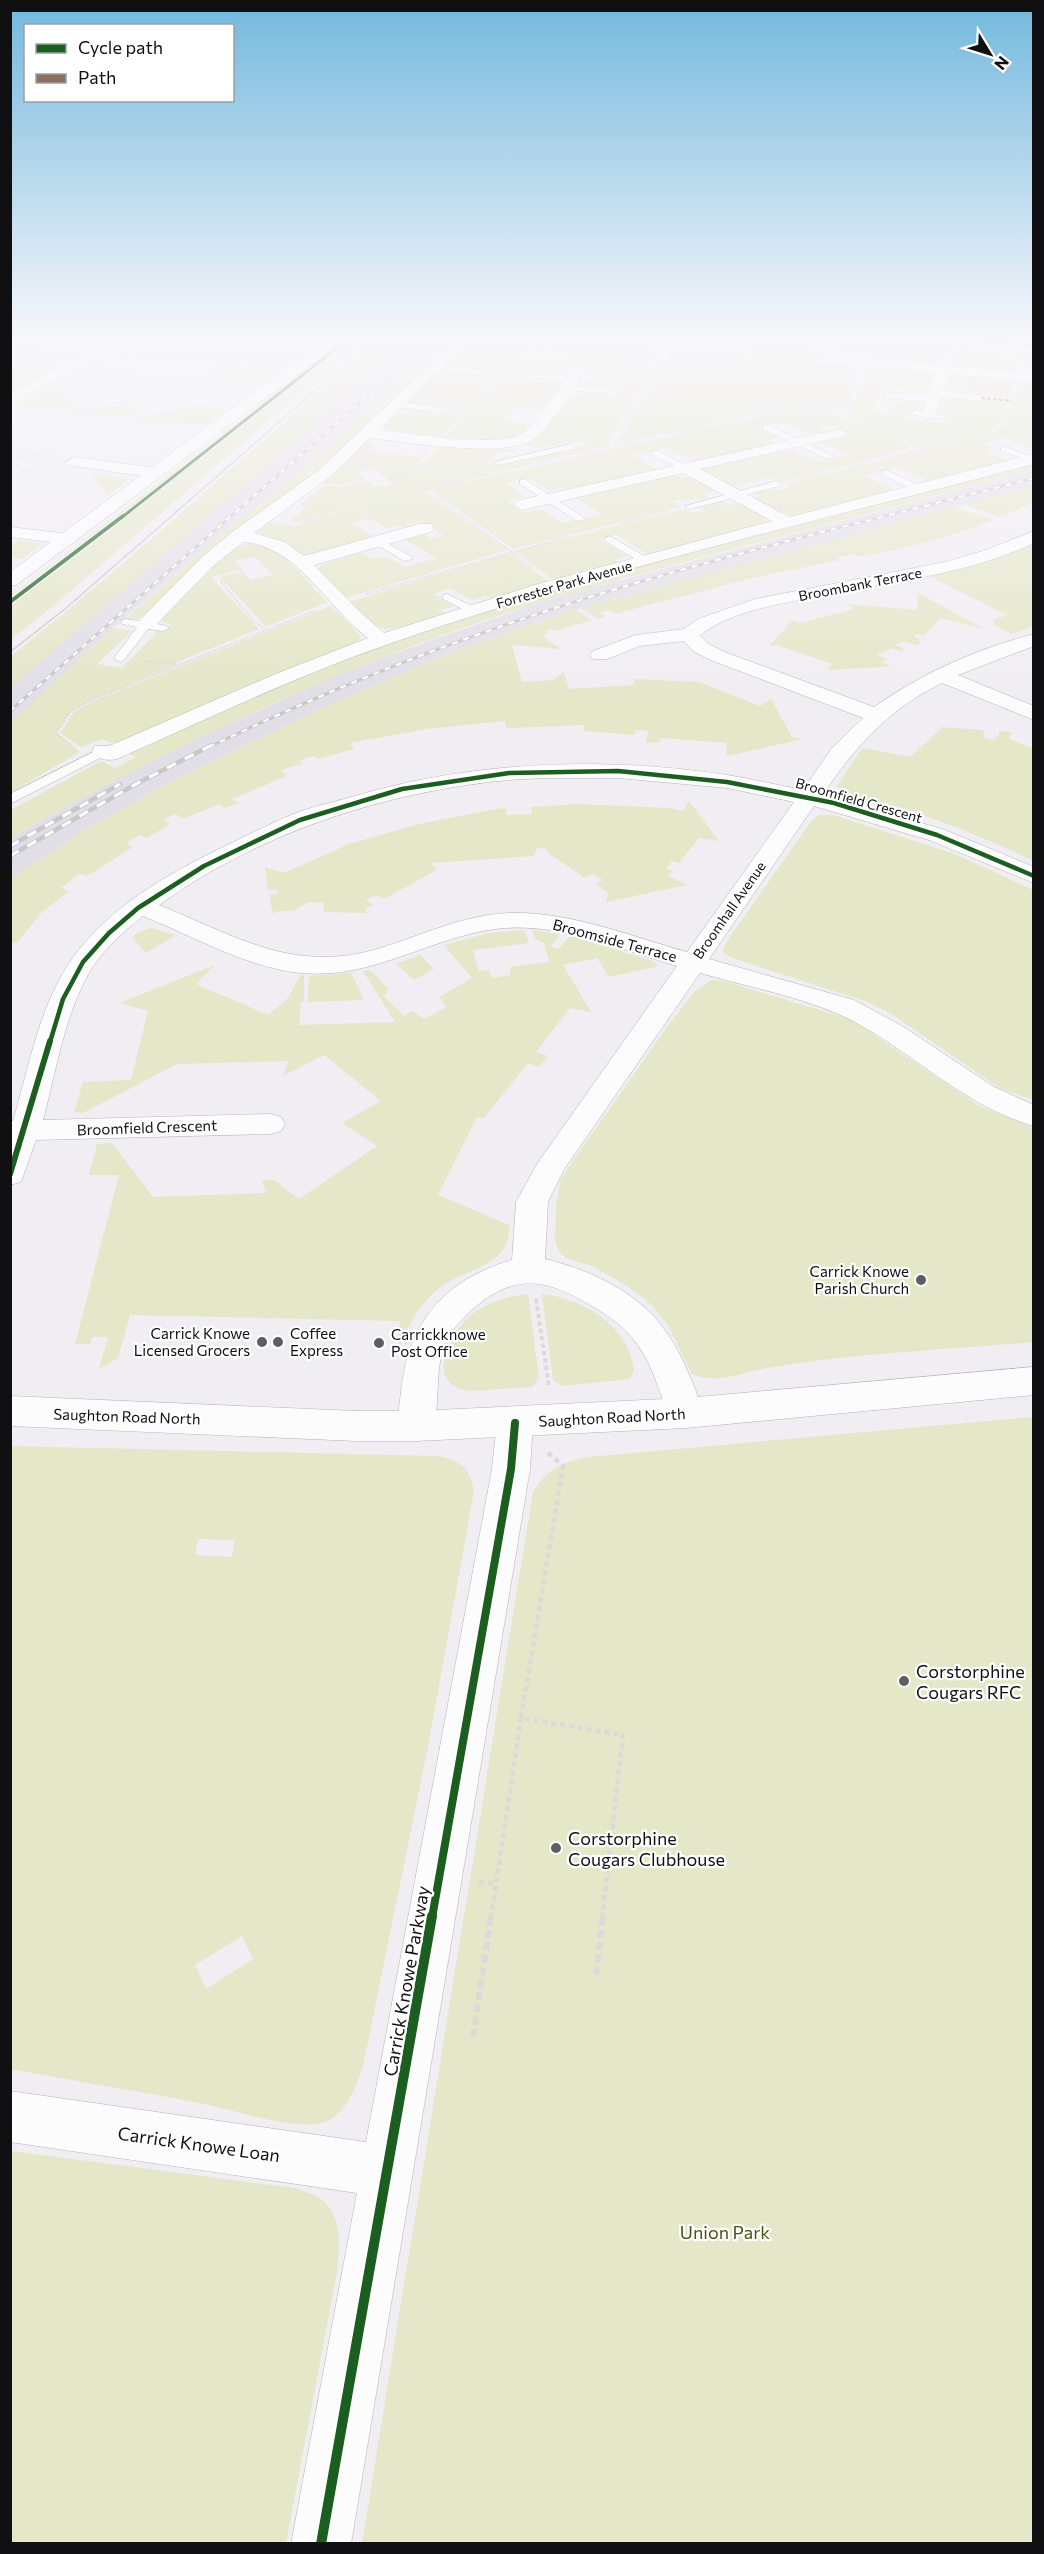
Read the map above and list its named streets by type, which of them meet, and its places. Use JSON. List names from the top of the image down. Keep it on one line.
{"streets":{"street":["Forrester Park Avenue","Broombank Terrace","Broomfield Crescent","Broomhall Avenue","Broomside Terrace","Saughton Road North","Carrick Knowe Parkway","Carrick Knowe Loan"]},"crossings":[["Broomfield Crescent","Broomhall Avenue"],["Broomfield Crescent","Broomside Terrace"],["Broomhall Avenue","Broomside Terrace"],["Saughton Road North","Carrick Knowe Parkway"],["Carrick Knowe Parkway","Carrick Knowe Loan"]],"parks":["Union Park"],"places":["Carrick Knowe Parish Church","Carrick Knowe Licensed Grocers","Coffee Express","Carrickknowe Post Office","Corstorphine Cougars RFC","Corstorphine Cougars Clubhouse"],"legend":["Cycle path","Path"],"north":"bottom right"}
